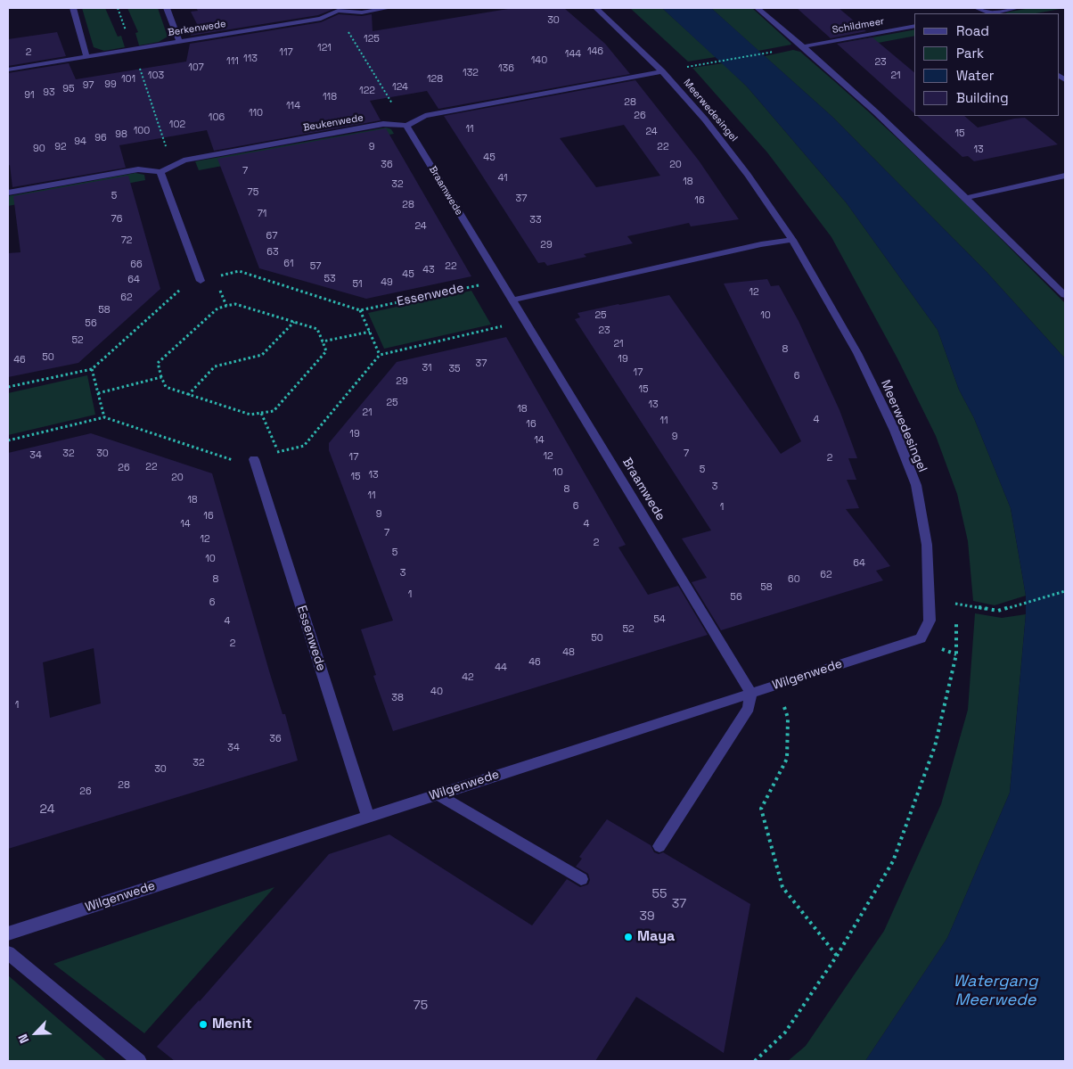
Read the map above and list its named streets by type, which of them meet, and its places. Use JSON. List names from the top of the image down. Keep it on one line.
{"streets":{"street":["Schildmeer","Berkenwede","Meerwedesingel","Beukenwede","Braamwede","Essenwede","Wilgenwede"]},"crossings":[["Meerwedesingel","Wilgenwede"],["Beukenwede","Braamwede"],["Braamwede","Essenwede"],["Braamwede","Wilgenwede"],["Essenwede","Wilgenwede"]],"water":["Watergang Meerwede"],"places":["Maya","Menit"],"house_numbers":["30","125","121","146","2","117","144","113","140","111","23","107","136","132","103","21","101","128","99","97","124","95","122","93","91","118","28","114","110","26","106","102","11","100","24","15","98","96","94","92","9","22","90","13","45","36","20","7","41","18","32","75","5","37","16","28","71","76","33","24","67","72","29","63","61","66","57","22","43","45","53","64","49","51","12","62","58","25","10","56","23","52","21","8","50","19","46","37","31","35","17","6","29","15","25","13","18","21","4","11","16","19","9","14","32","30","7","34","12","17","2","22","26","5","10","13","15","20","3","8","11","18","6","1","9","16","14","4","7","12","2","5","10","64","3","62","8","60","58","1","56","6","54","4","52","50","2","48","46","44","42","40","38","1","36","34","32","30","28","26","24","55","37","39","75"],"legend":["Road","Park","Water","Building"],"north":"bottom left"}
